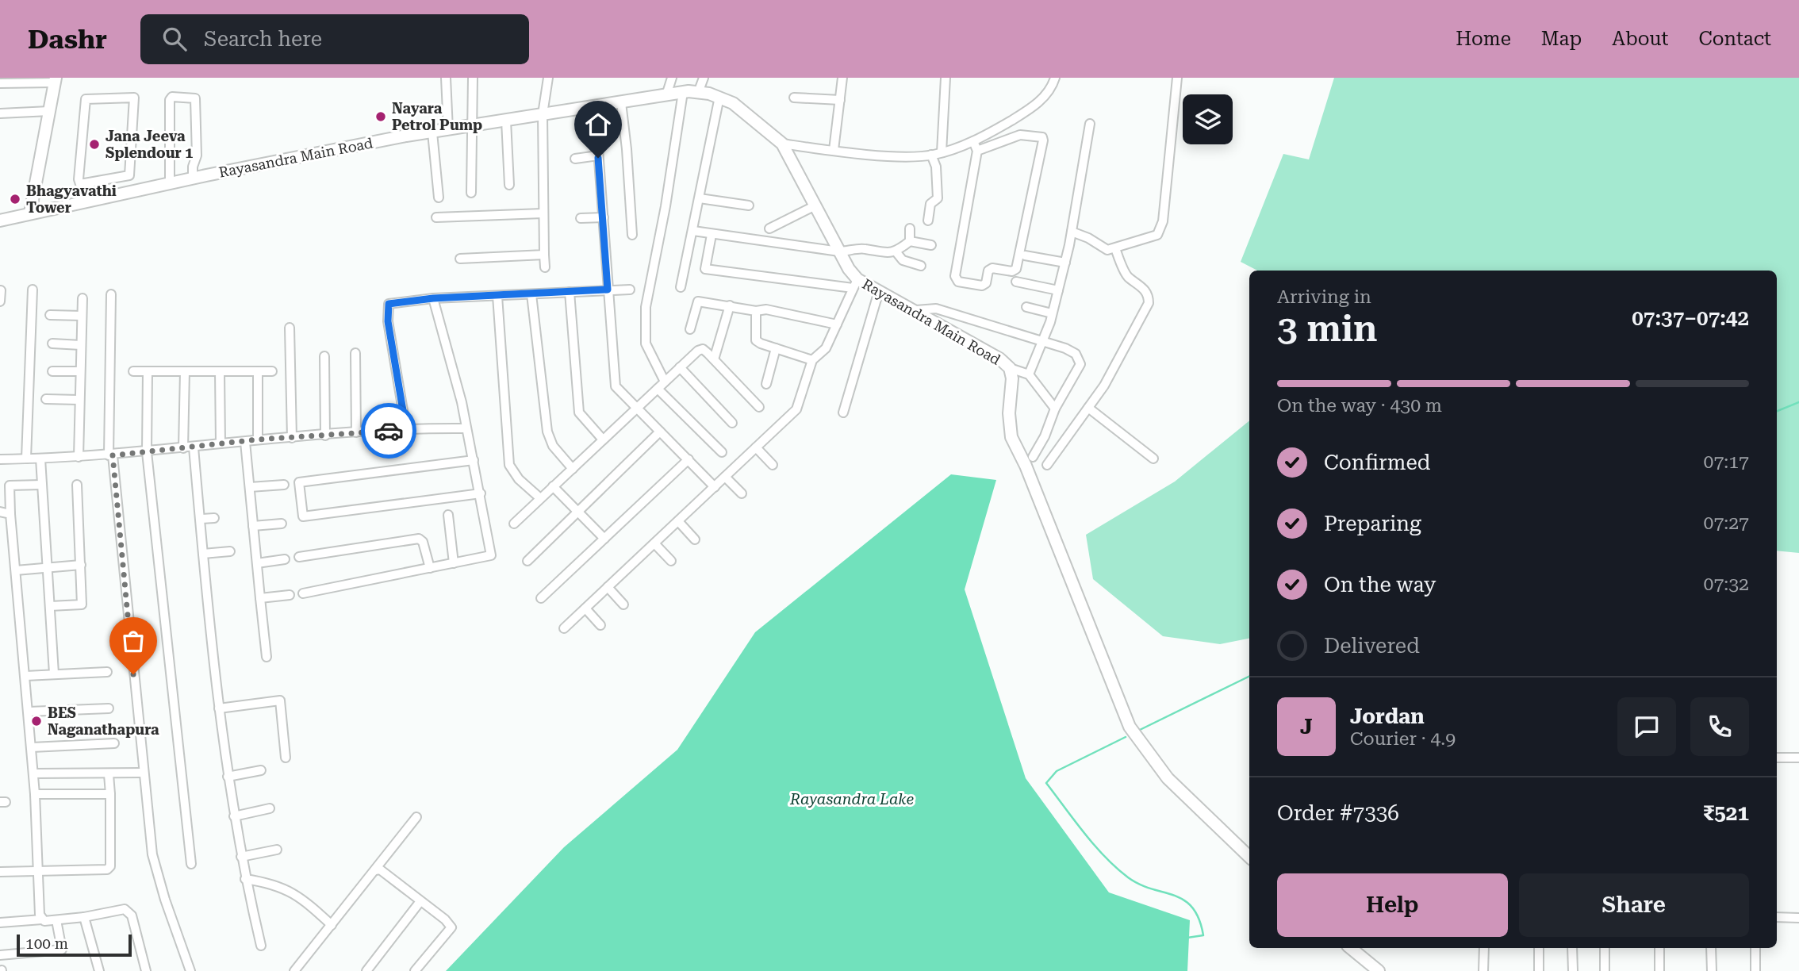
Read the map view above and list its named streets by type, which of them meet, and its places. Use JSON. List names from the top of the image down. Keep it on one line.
{"streets":{"street":["Rayasandra Main Road"]},"water":["Rayasandra Lake"],"places":["Nayara Petrol Pump","Jana Jeeva Splendour 1","Bhagyavathi Tower","BES Naganathapura"],"scale_bar":"100 m","page":{"header":"Dashr","search":"Search here","nav":["Home","Map","About","Contact"],"heading":["3 min","Arriving in","07:37–07:42"],"panel":["Jordan","Courier · 4.9","Order #7336","₹521"],"bar":"On the way · 430 m","list":[["Confirmed","07:17"],["Preparing","07:27"],["On the way","07:32"],"Delivered"],"round":"J","buttons":["Help","Share"],"scale":"100 m"}}
